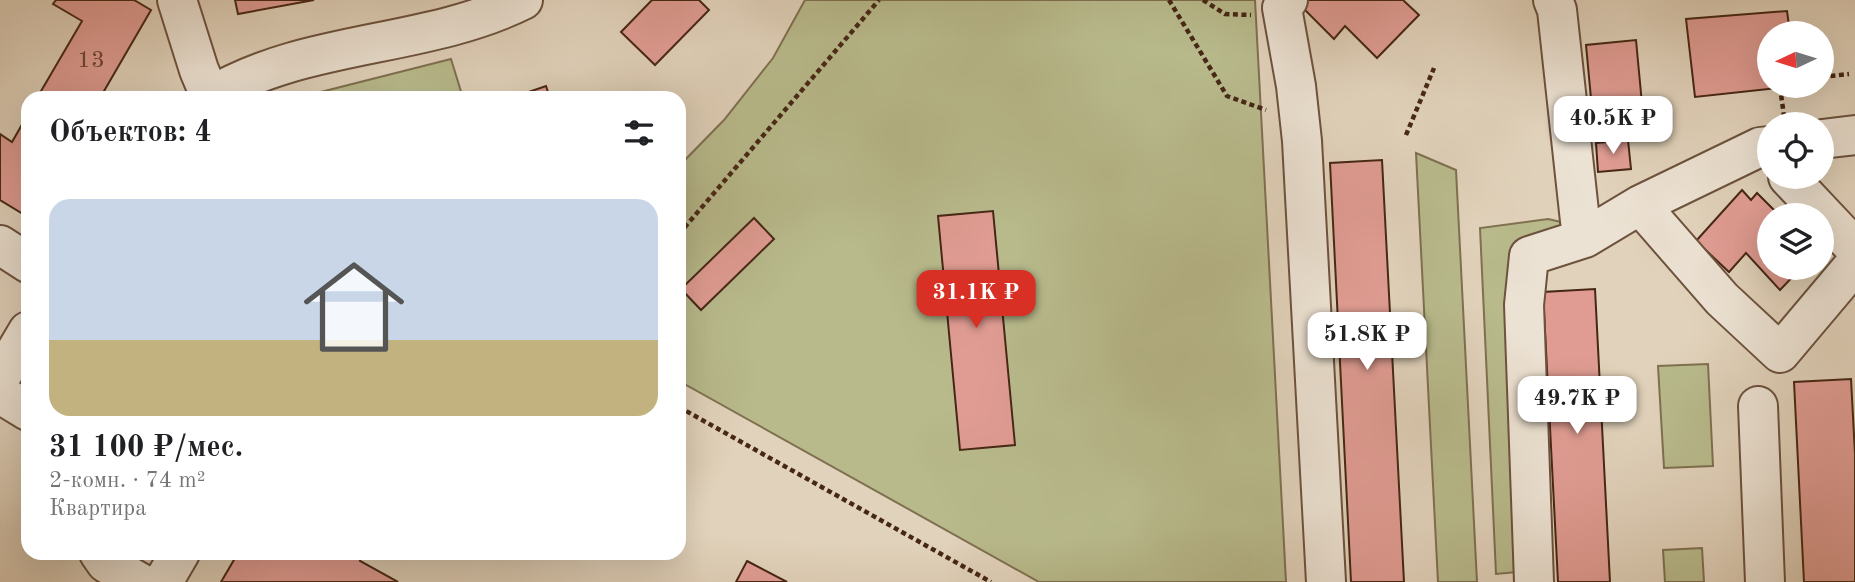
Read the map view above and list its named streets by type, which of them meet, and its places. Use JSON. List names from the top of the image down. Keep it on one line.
{"house_numbers":["13"],"north":"left","page":{"heading":"Объектов: 4","price":["40.5K ₽","31.1K ₽","51.8K ₽","49.7K ₽"],"list":[{"name":"31 100 ₽/мес.","note":"2-комн. · 74 m² · Квартира"}]}}
